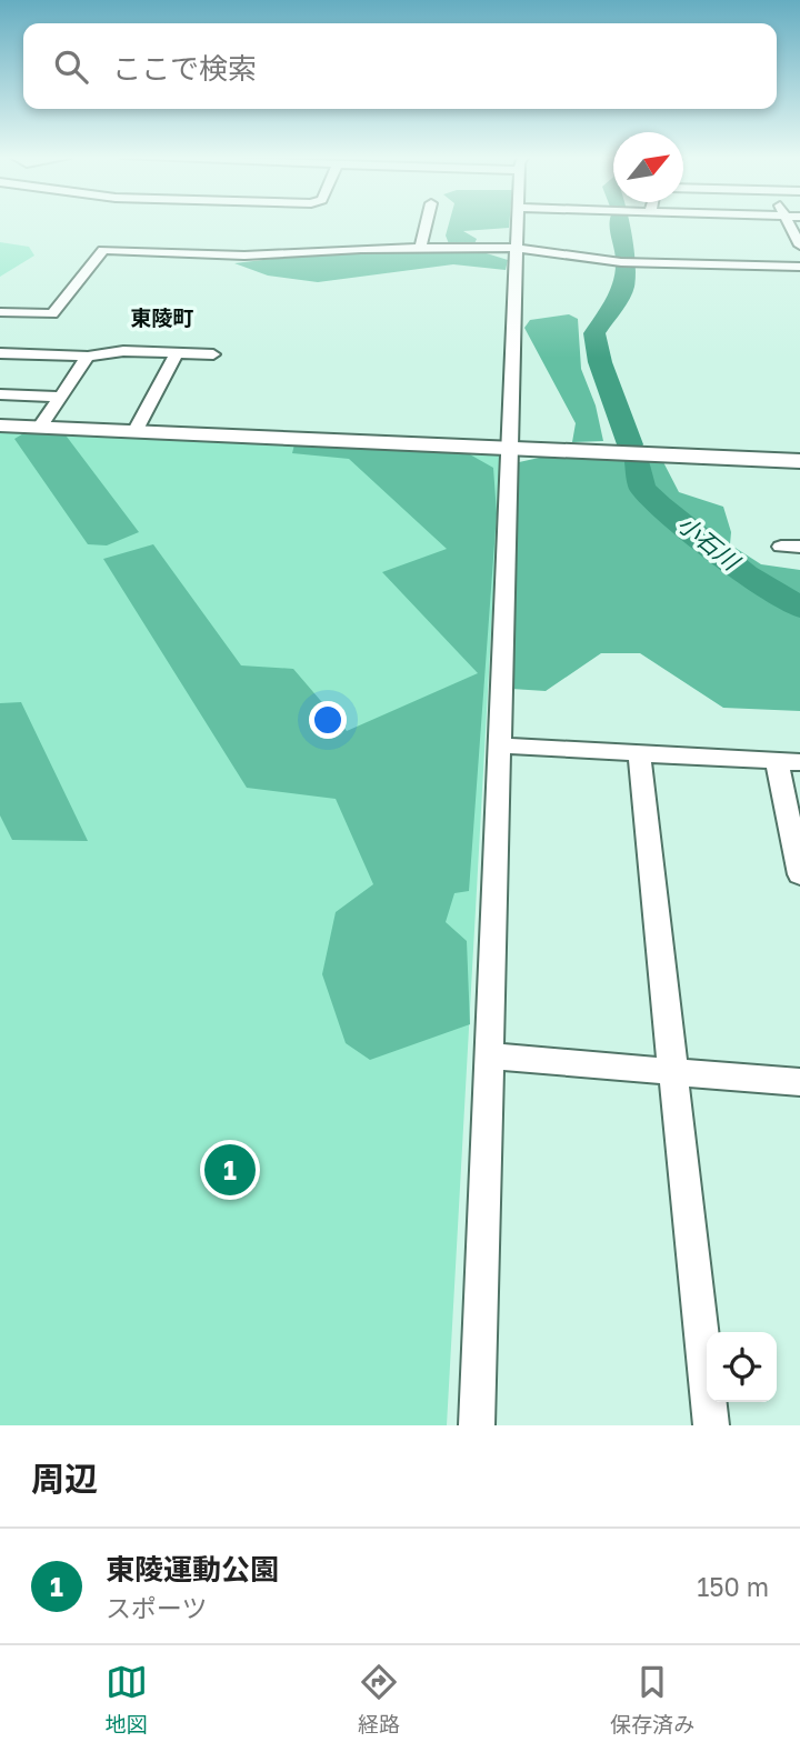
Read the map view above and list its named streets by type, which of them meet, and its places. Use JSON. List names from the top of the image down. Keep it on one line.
{"districts":["東陵町"],"water":["小石川"],"north":"top right","page":{"search":"ここで検索","pins":"1","heading":"周辺","list":[{"mark":"1","name":"東陵運動公園","note":"スポーツ","value":"150 m"}],"nav":["地図","経路","保存済み"]}}
